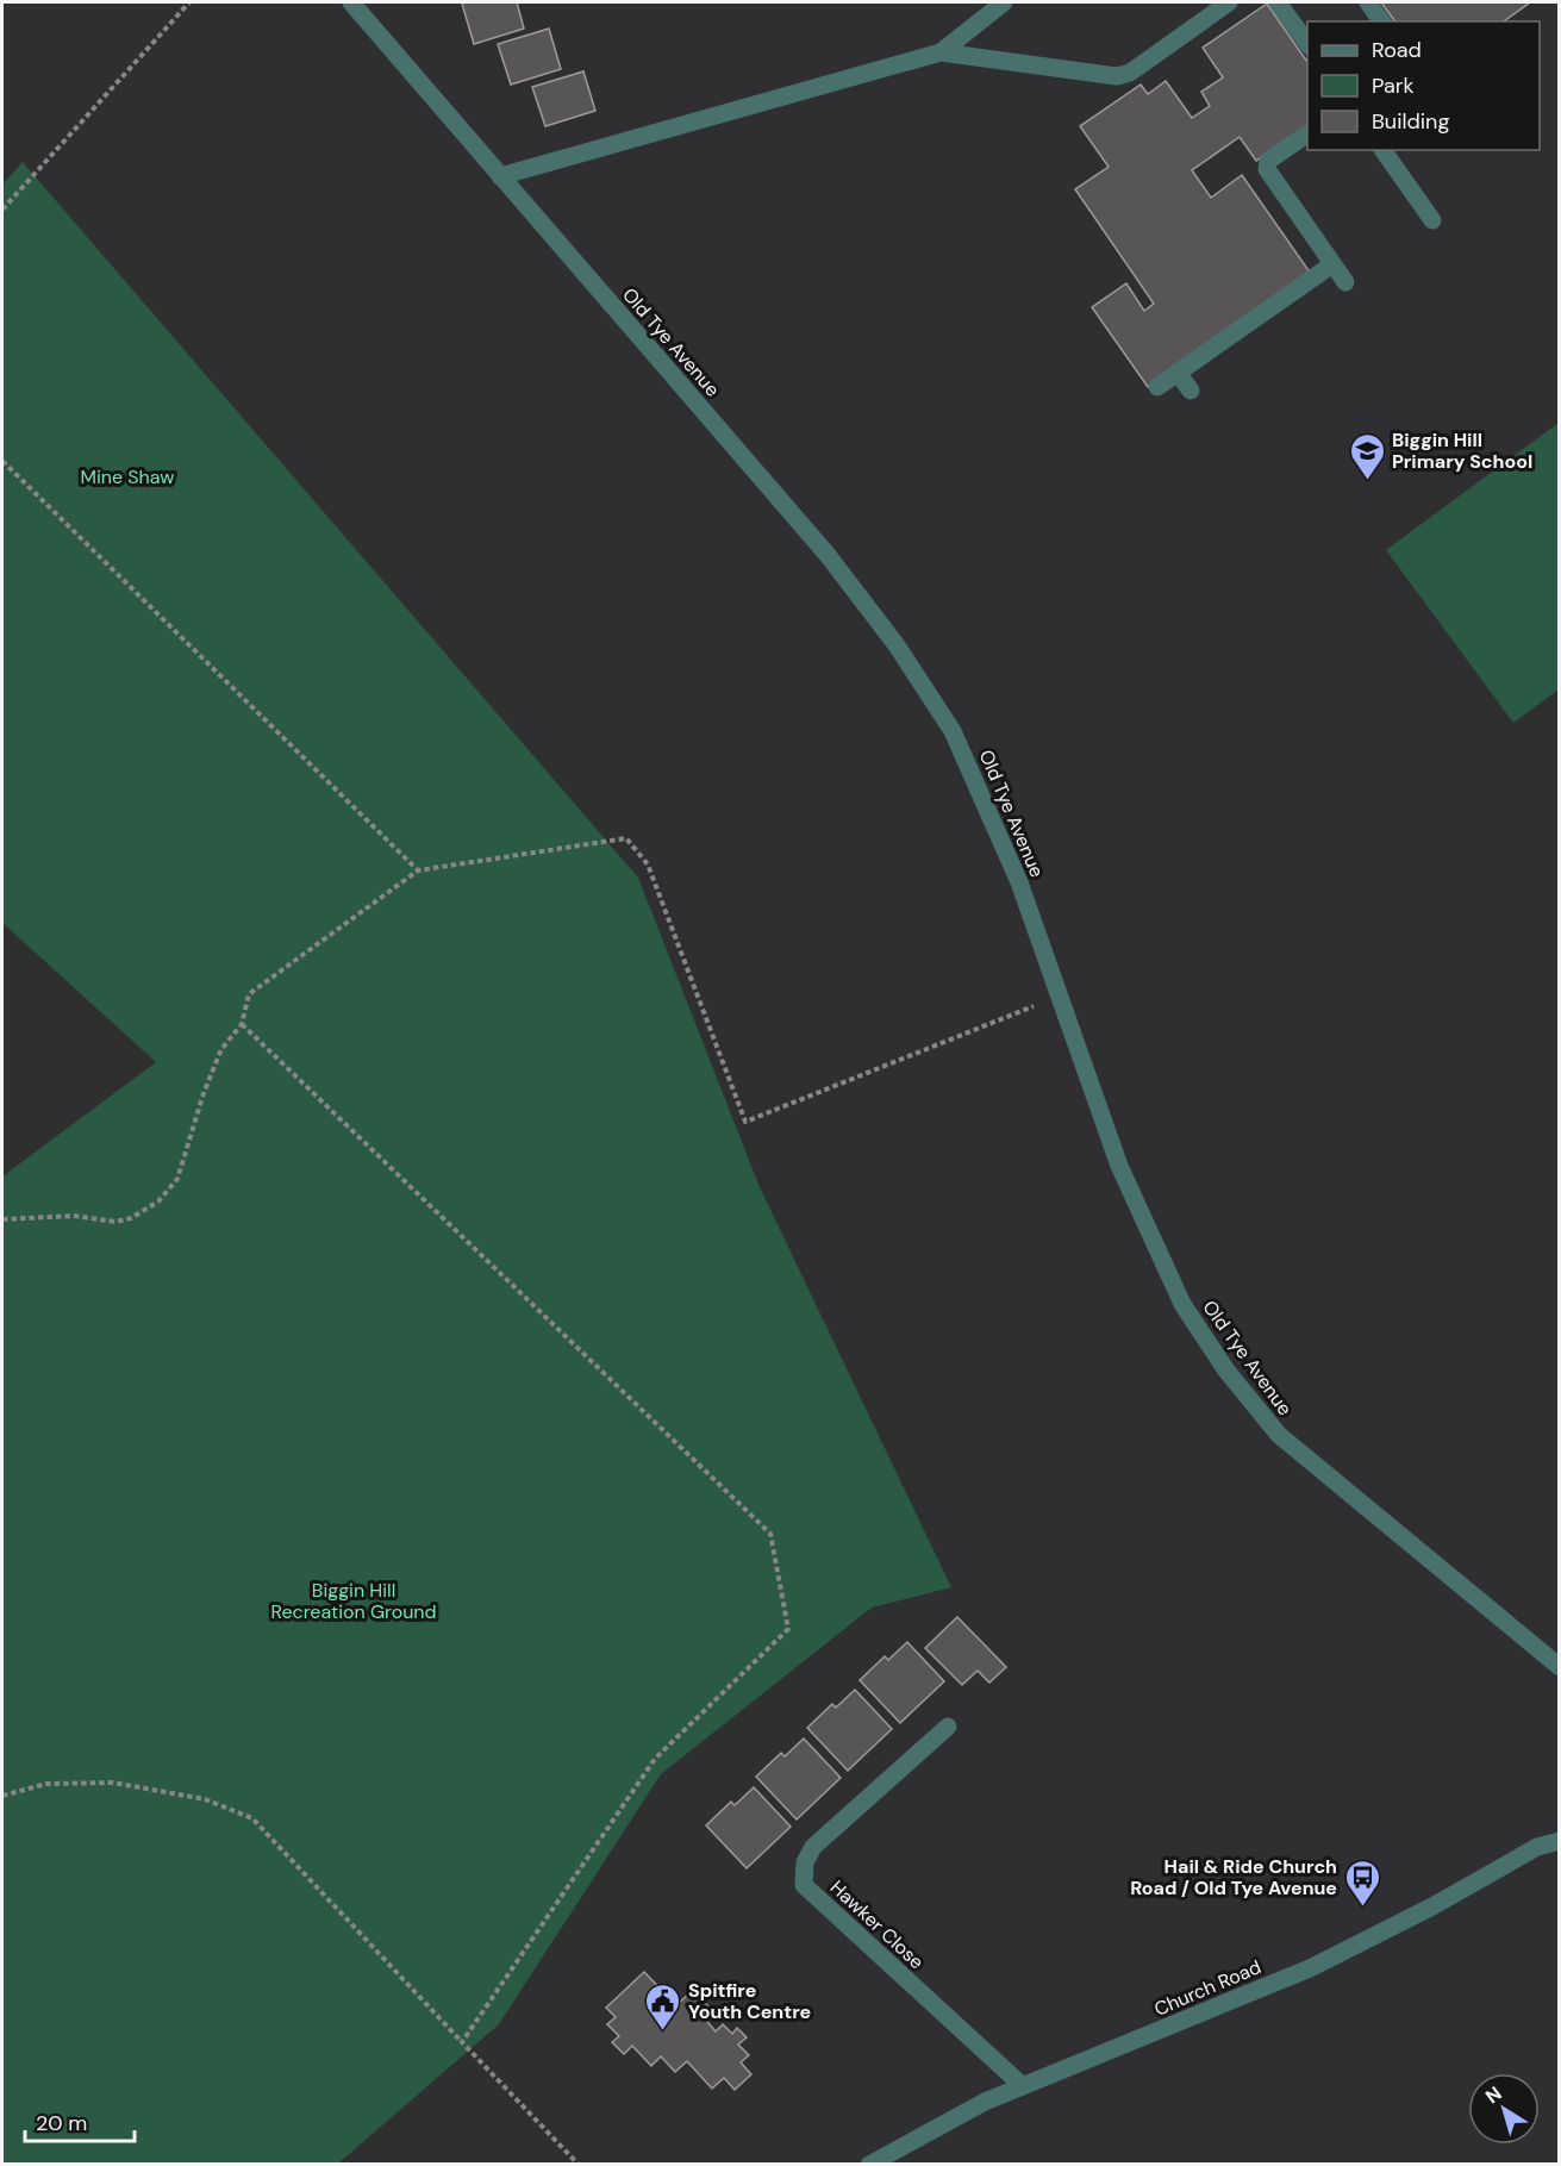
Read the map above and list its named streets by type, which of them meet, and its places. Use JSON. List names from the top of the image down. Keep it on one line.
{"streets":{"street":["Old Tye Avenue","Hawker Close","Church Road"]},"crossings":[["Hawker Close","Church Road"]],"parks":["Mine Shaw","Biggin Hill Recreation Ground"],"places":{"school or university":["Biggin Hill Primary School"],"bus stop":["Hail & Ride Church Road / Old Tye Avenue"],"public building":["Spitfire Youth Centre"]},"legend":["Road","Park","Building"],"scale_bar":"20 m","north":"top left"}
